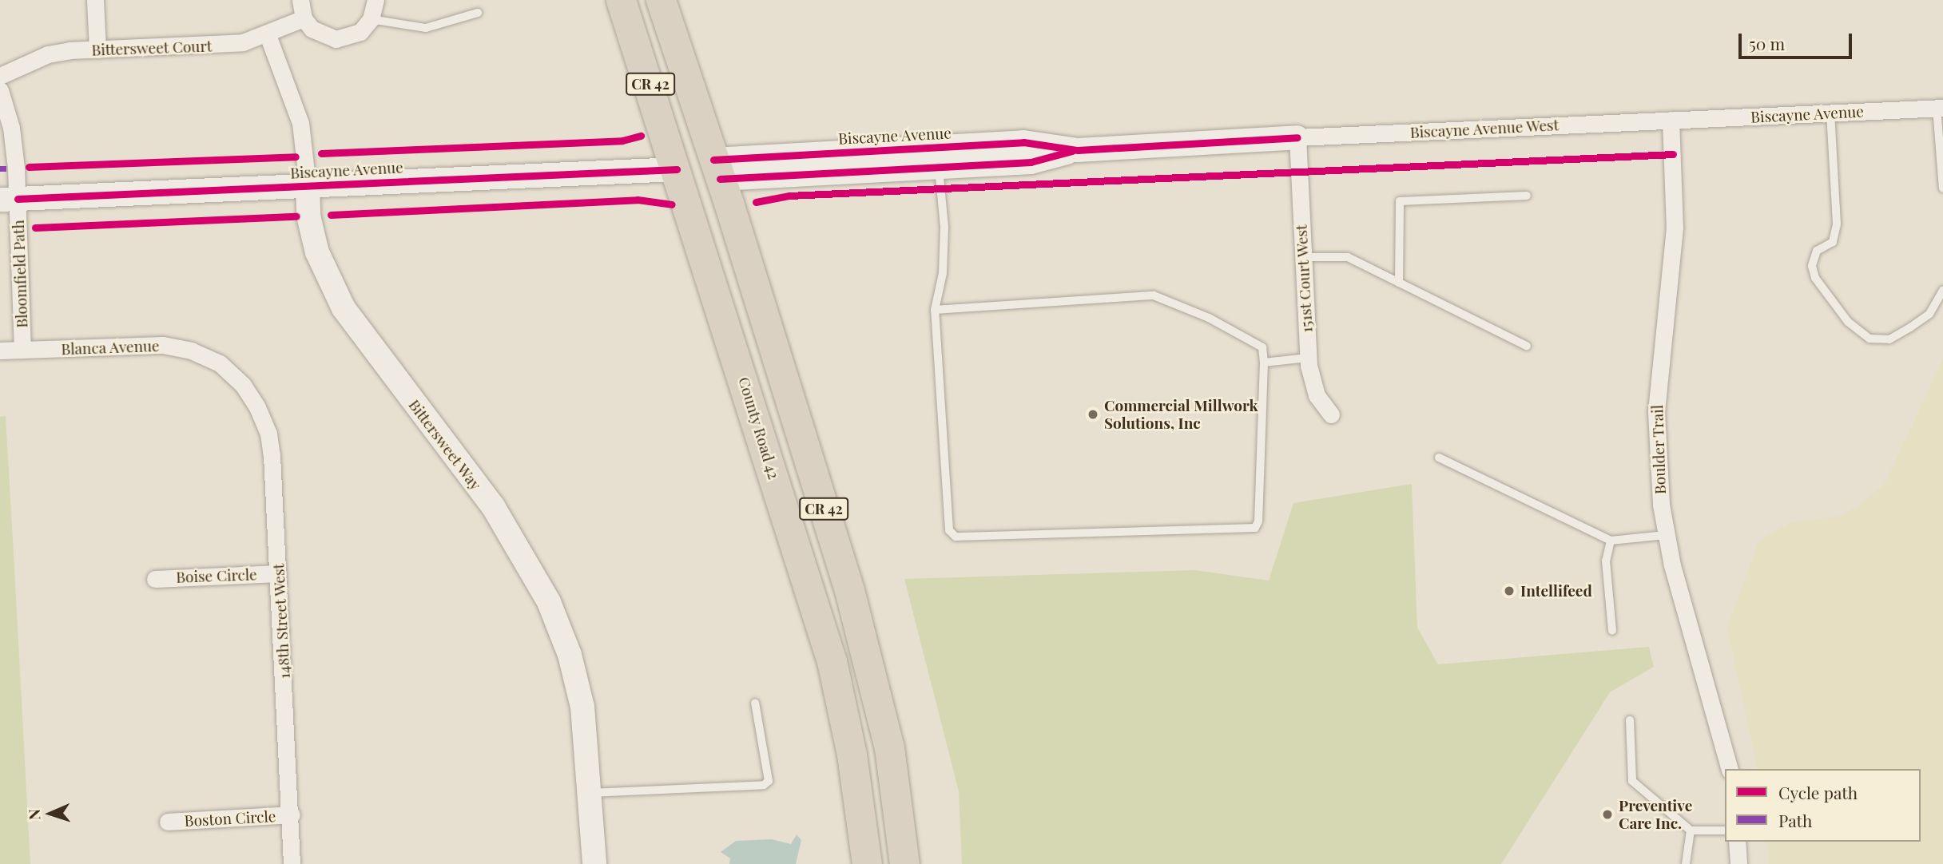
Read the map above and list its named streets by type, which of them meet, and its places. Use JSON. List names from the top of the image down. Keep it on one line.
{"streets":{"highway":["CR 42","County Road 42"],"street":["Bittersweet Court","Biscayne Avenue","Biscayne Avenue West","Bloomfield Path","151st Court West","Blanca Avenue","Bittersweet Way","Boulder Trail","Boise Circle","148th Street West","Boston Circle"]},"crossings":[["Bittersweet Court","Bittersweet Way"],["CR 42","Biscayne Avenue"],["Biscayne Avenue","Biscayne Avenue West"],["Biscayne Avenue","Bloomfield Path"],["Biscayne Avenue","151st Court West"],["Biscayne Avenue","County Road 42"],["Biscayne Avenue","Bittersweet Way"],["Biscayne Avenue","Boulder Trail"],["Biscayne Avenue West","151st Court West"],["Biscayne Avenue West","Boulder Trail"],["Bloomfield Path","Blanca Avenue"],["Blanca Avenue","148th Street West"],["Boise Circle","148th Street West"],["148th Street West","Boston Circle"]],"places":["Commercial Millwork Solutions, Inc","Intellifeed","Preventive Care Inc."],"legend":["Cycle path","Path"],"scale_bar":"50 m","north":"left"}
